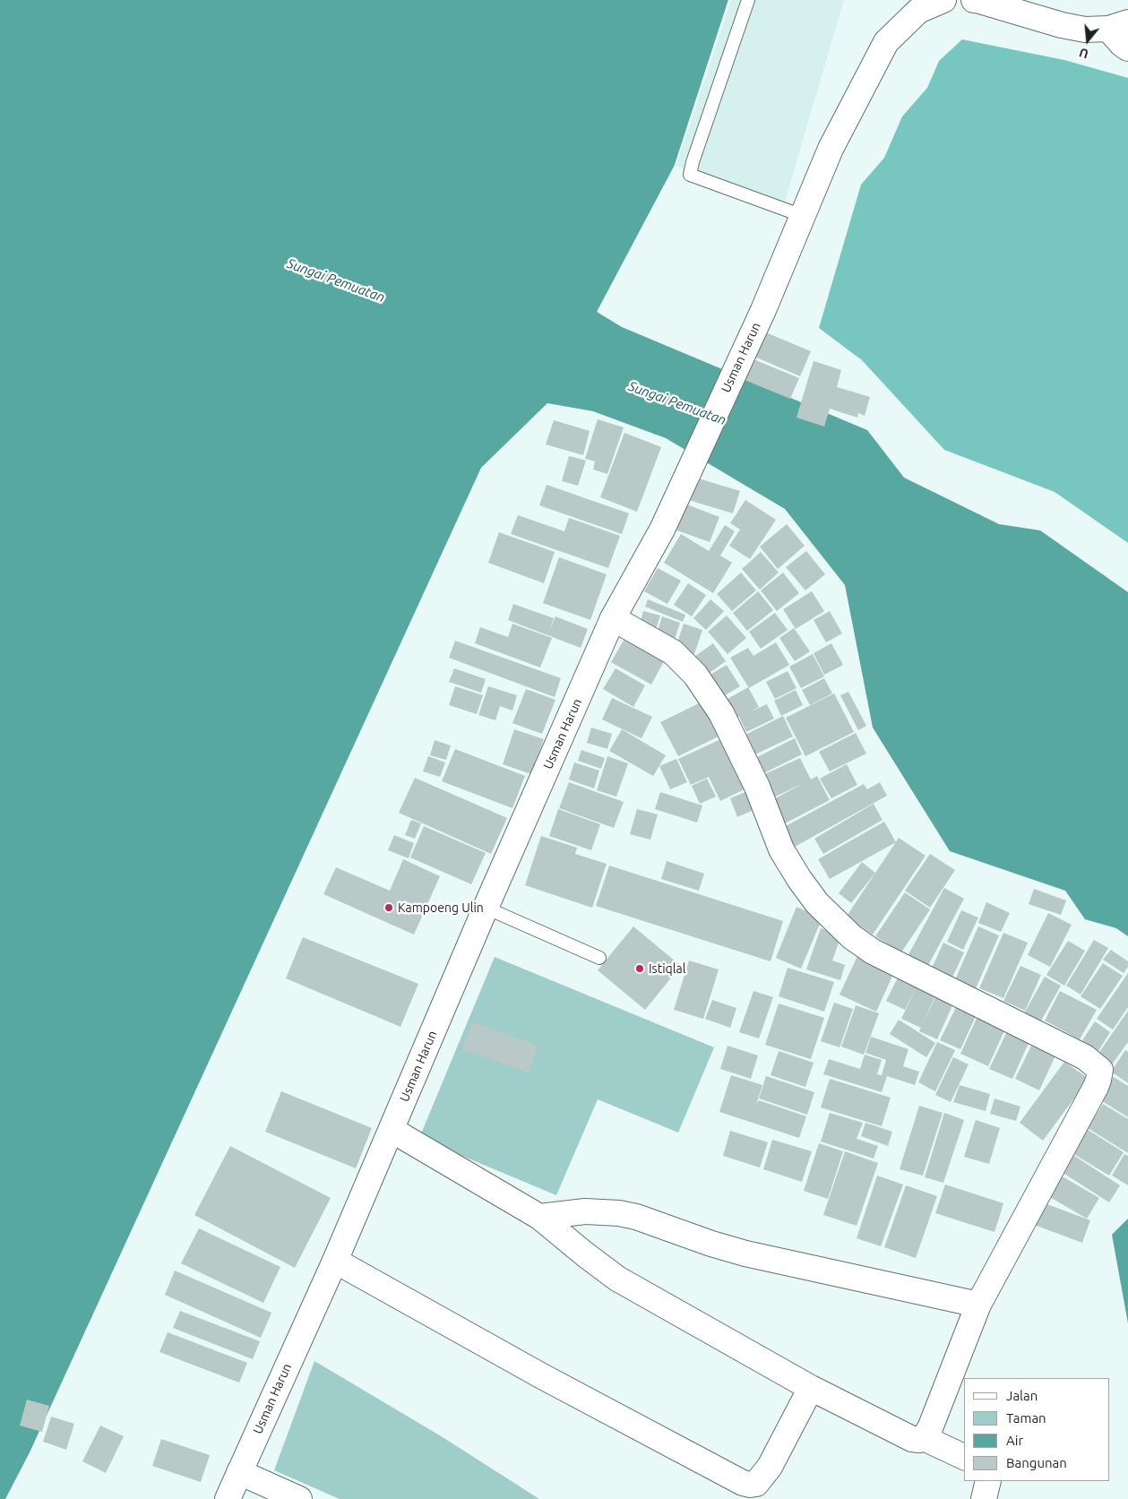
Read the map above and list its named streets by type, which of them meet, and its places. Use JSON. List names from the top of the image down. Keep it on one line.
{"streets":{"street":["Usman Harun"]},"water":["Sungai Pemuatan"],"places":["Kampoeng Ulin","Istiqlal"],"legend":["Jalan","Taman","Air","Bangunan"],"north":"bottom"}
